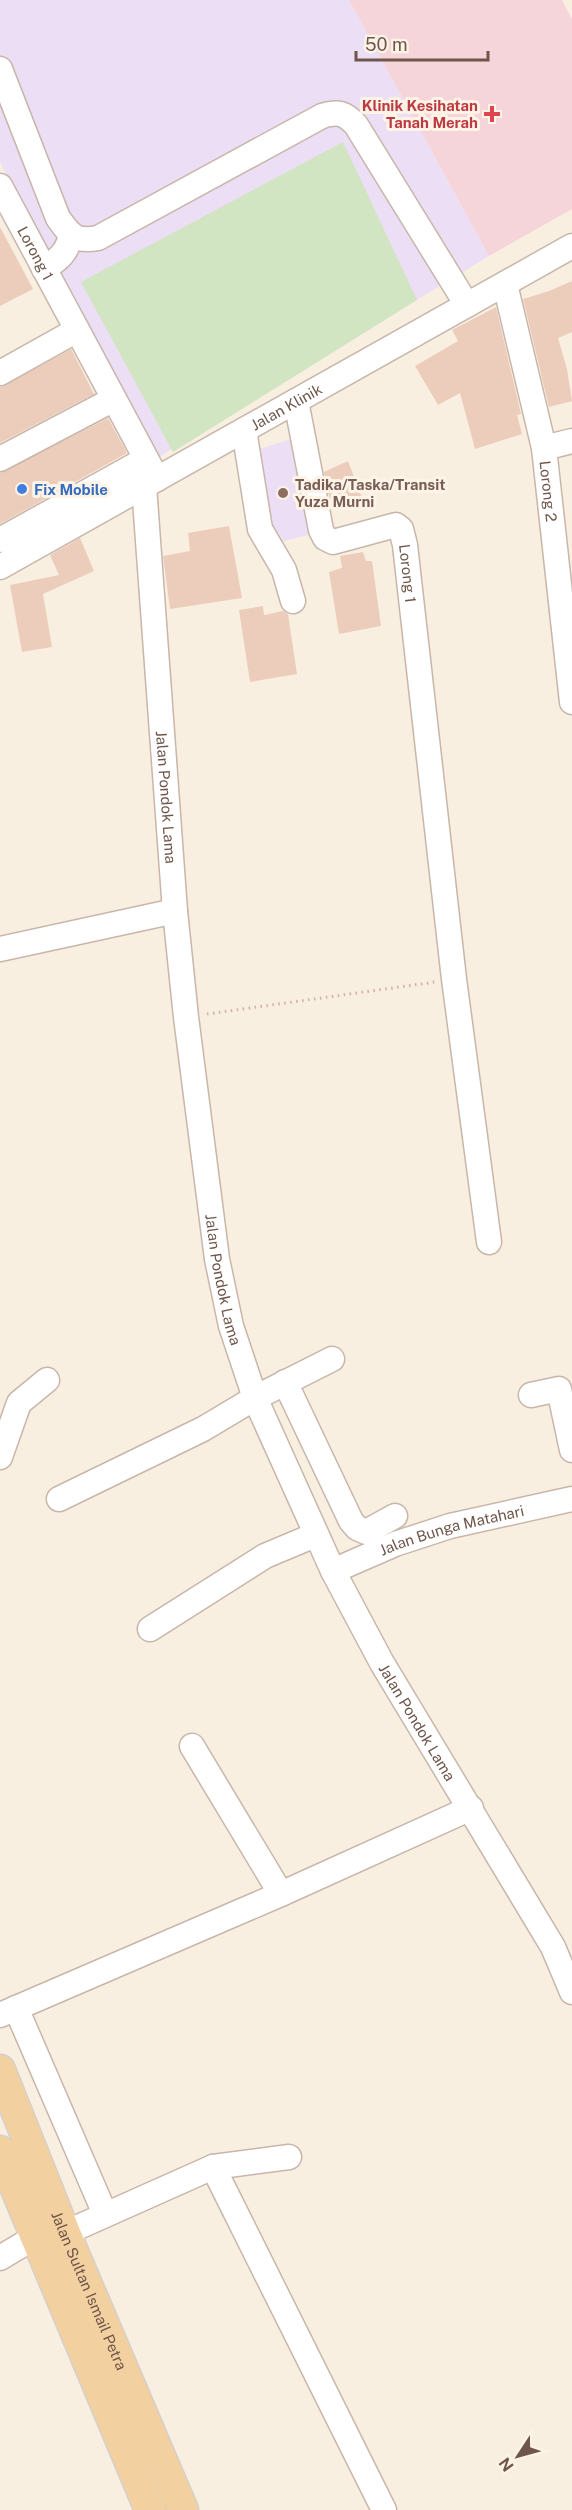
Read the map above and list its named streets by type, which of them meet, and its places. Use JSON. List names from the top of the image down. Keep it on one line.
{"streets":{"main road":["Jalan Sultan Ismail Petra"],"street":["Lorong 1","Jalan Klinik","Lorong 2","Jalan Pondok Lama","Jalan Bunga Matahari"]},"crossings":[["Lorong 1","Jalan Klinik"],["Lorong 1","Jalan Pondok Lama"],["Jalan Klinik","Lorong 2"],["Jalan Klinik","Jalan Pondok Lama"],["Jalan Pondok Lama","Jalan Bunga Matahari"]],"places":{"health":["Klinik Kesihatan Tanah Merah"],"other":["Fix Mobile","Tadika/Taska/Transit Yuza Murni"]},"scale_bar":"50 m","north":"bottom left"}
